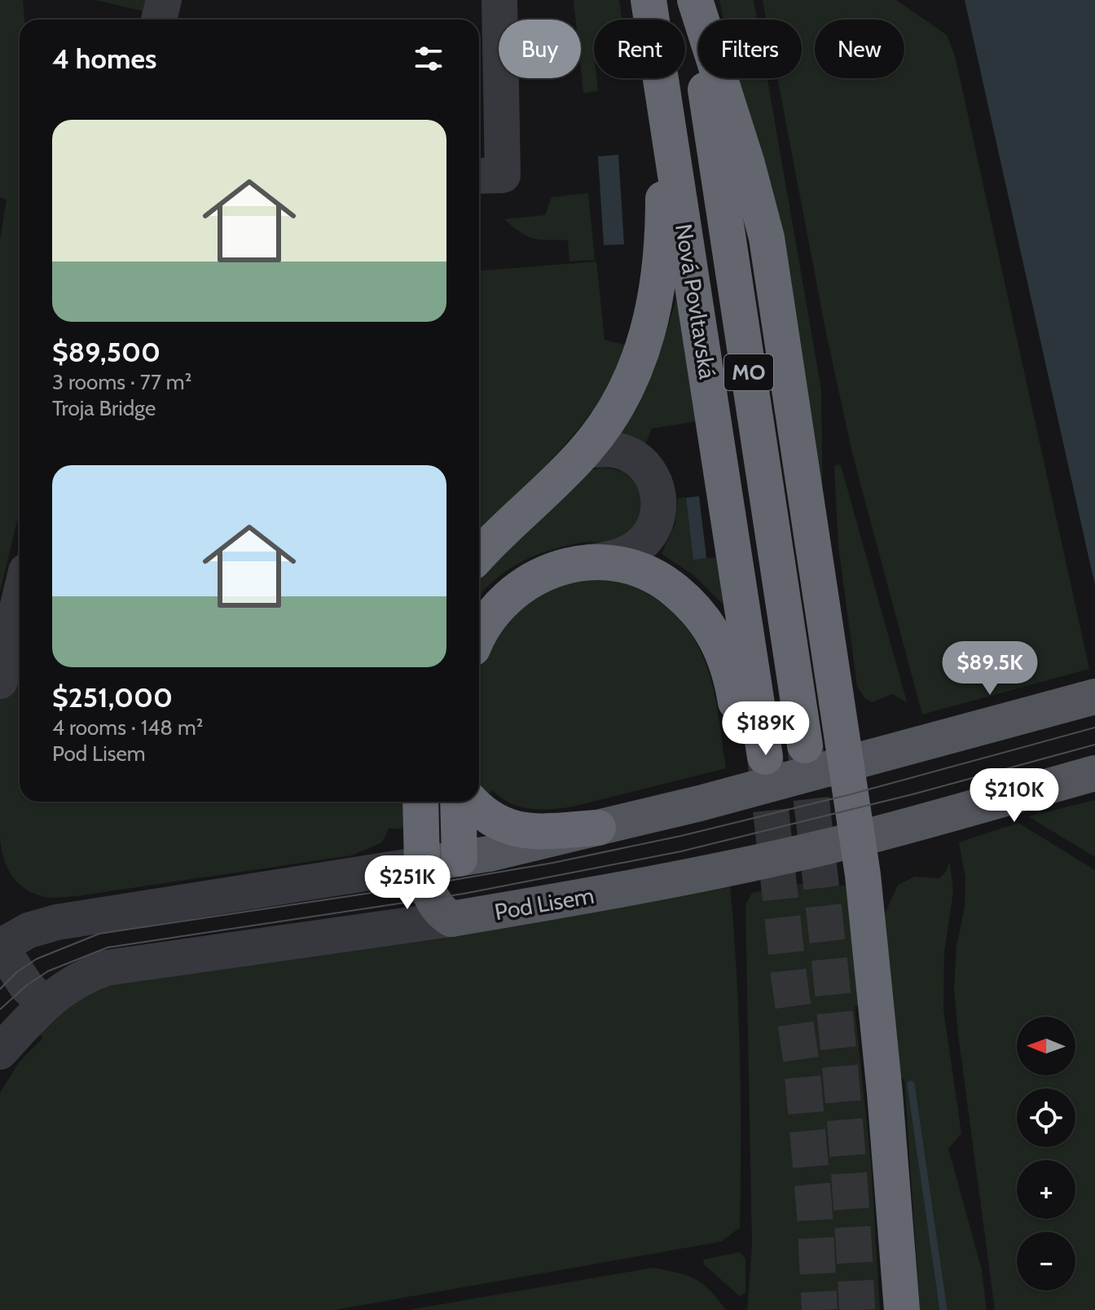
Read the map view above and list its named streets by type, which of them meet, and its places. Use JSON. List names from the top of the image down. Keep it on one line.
{"streets":{"highway":["Nová Povltavská","MO"],"main road":["Pod Lisem"]},"north":"left","page":{"chip":["Buy","Rent","Filters","New"],"heading":"4 homes","list":[{"name":"$89,500","note":"3 rooms · 77 m² · Troja Bridge"},{"name":"$251,000","note":"4 rooms · 148 m² · Pod Lisem"}],"price":["$89.5K","$189K","$210K","$251K"],"map_buttons":["+","−"]}}
